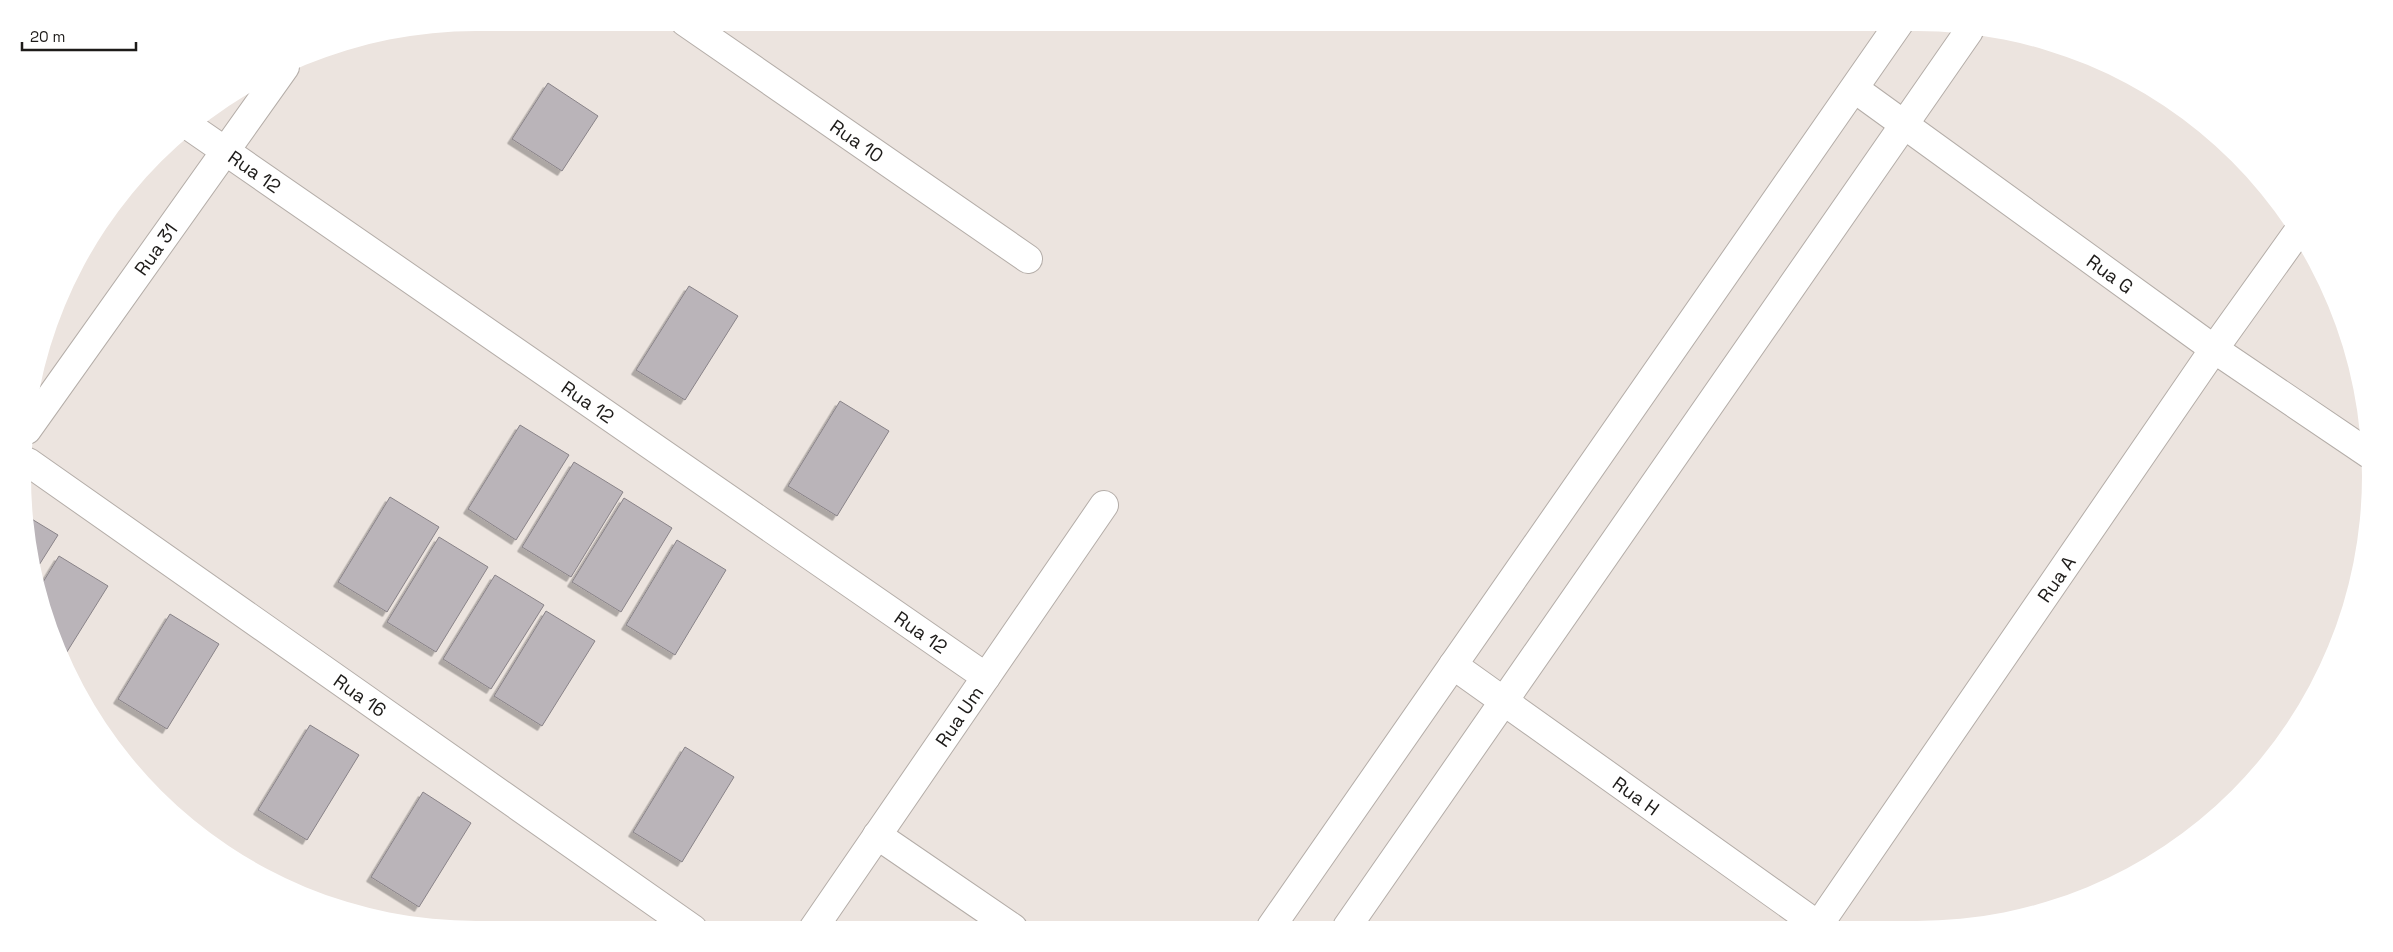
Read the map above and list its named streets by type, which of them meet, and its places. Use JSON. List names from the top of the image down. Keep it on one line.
{"streets":{"street":["Rua 10","Rua 12","Rua 31","Rua G","Rua A","Rua 16","Rua Um","Rua H"]},"crossings":[["Rua 12","Rua 31"],["Rua 12","Rua Um"],["Rua G","Rua A"]],"scale_bar":"20 m"}
